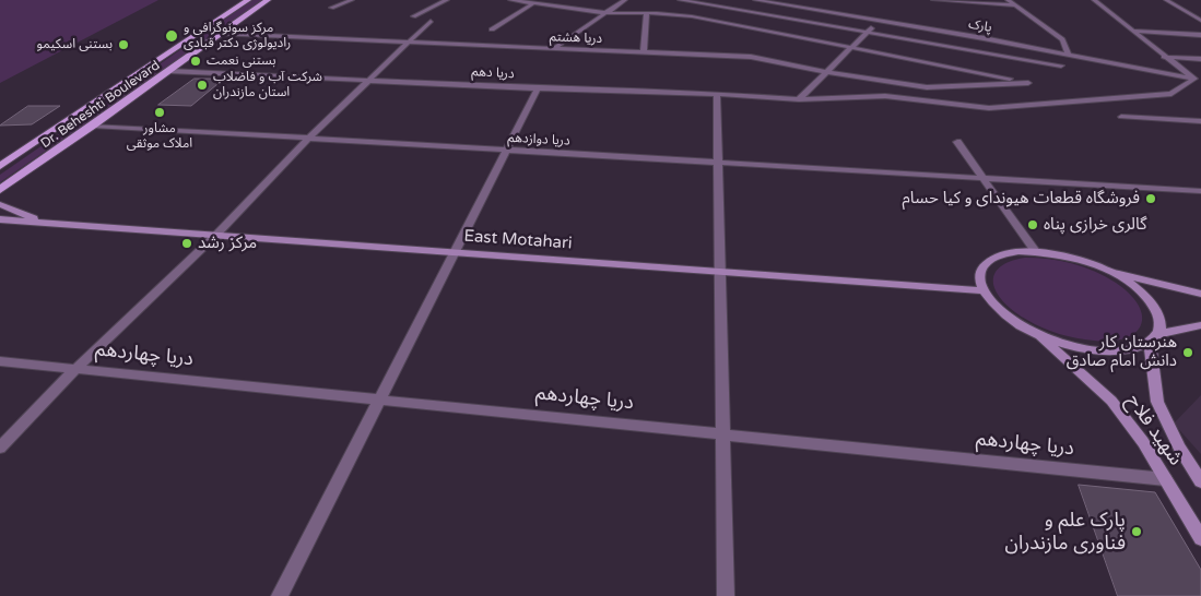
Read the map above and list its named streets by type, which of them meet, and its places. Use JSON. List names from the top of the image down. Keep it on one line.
{"streets":{"main road":["Dr. Beheshti Boulevard","East Motahari","شهید فلاح"],"street":["پارک","دریا هشتم","دریا دهم","دریا دوازدهم","دریا چهاردهم"]},"crossings":[["پارک","دریا دهم"],["دریا هشتم","Dr. Beheshti Boulevard"],["دریا دهم","Dr. Beheshti Boulevard"],["Dr. Beheshti Boulevard","دریا دوازدهم"],["دریا چهاردهم","شهید فلاح"]],"places":["مركز سونوگرافی و راديولوژی دكتر قبادی","بستنی اسکیمو","بستنی نعمت","شرکت آب و فاضلاب استان مازندران","مشاور املاک موثقی","فروشگاه قطعات هیوندای و کیا حسام","گالری خرازی پناه","مرکز رشد","هنرستان کار دانش امام صادق","پارک علم و فناوری مازندران"]}
